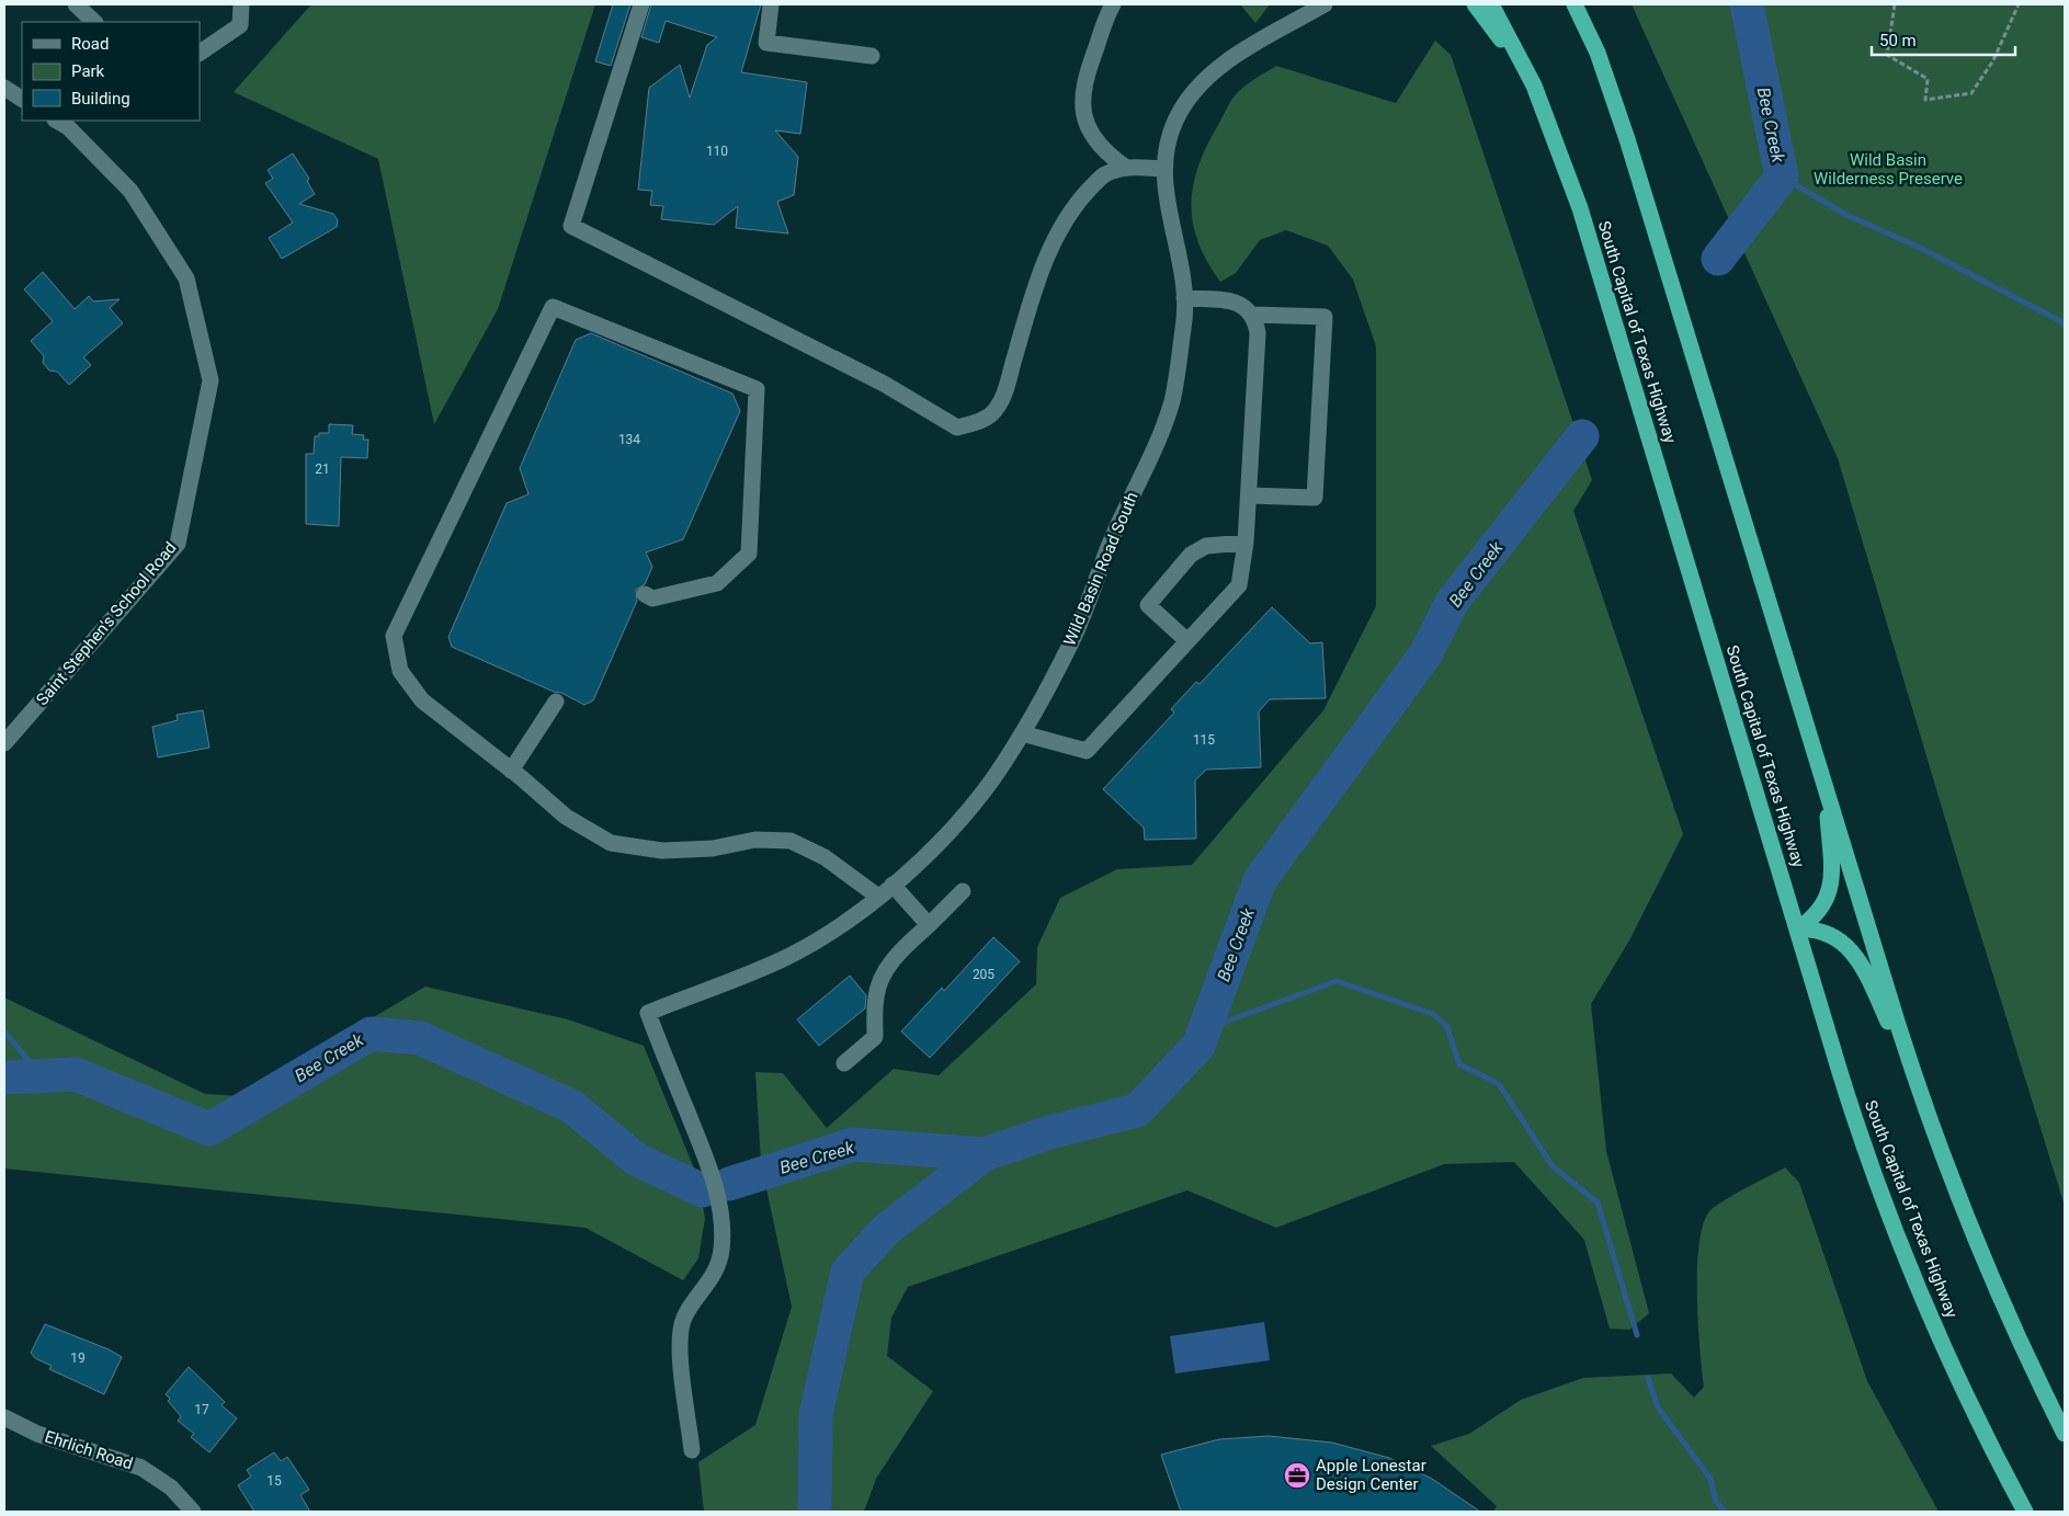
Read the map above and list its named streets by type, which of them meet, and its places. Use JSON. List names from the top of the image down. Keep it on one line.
{"streets":{"highway":["South Capital of Texas Highway"],"street":["Wild Basin Road South","Saint Stephen's School Road","Ehrlich Road"]},"water":["Bee Creek"],"parks":["Wild Basin Wilderness Preserve"],"places":{"office":["Apple Lonestar Design Center"]},"house_numbers":["110","134","21","115","205","19","17","15"],"legend":["Road","Park","Building"],"scale_bar":"50 m"}
